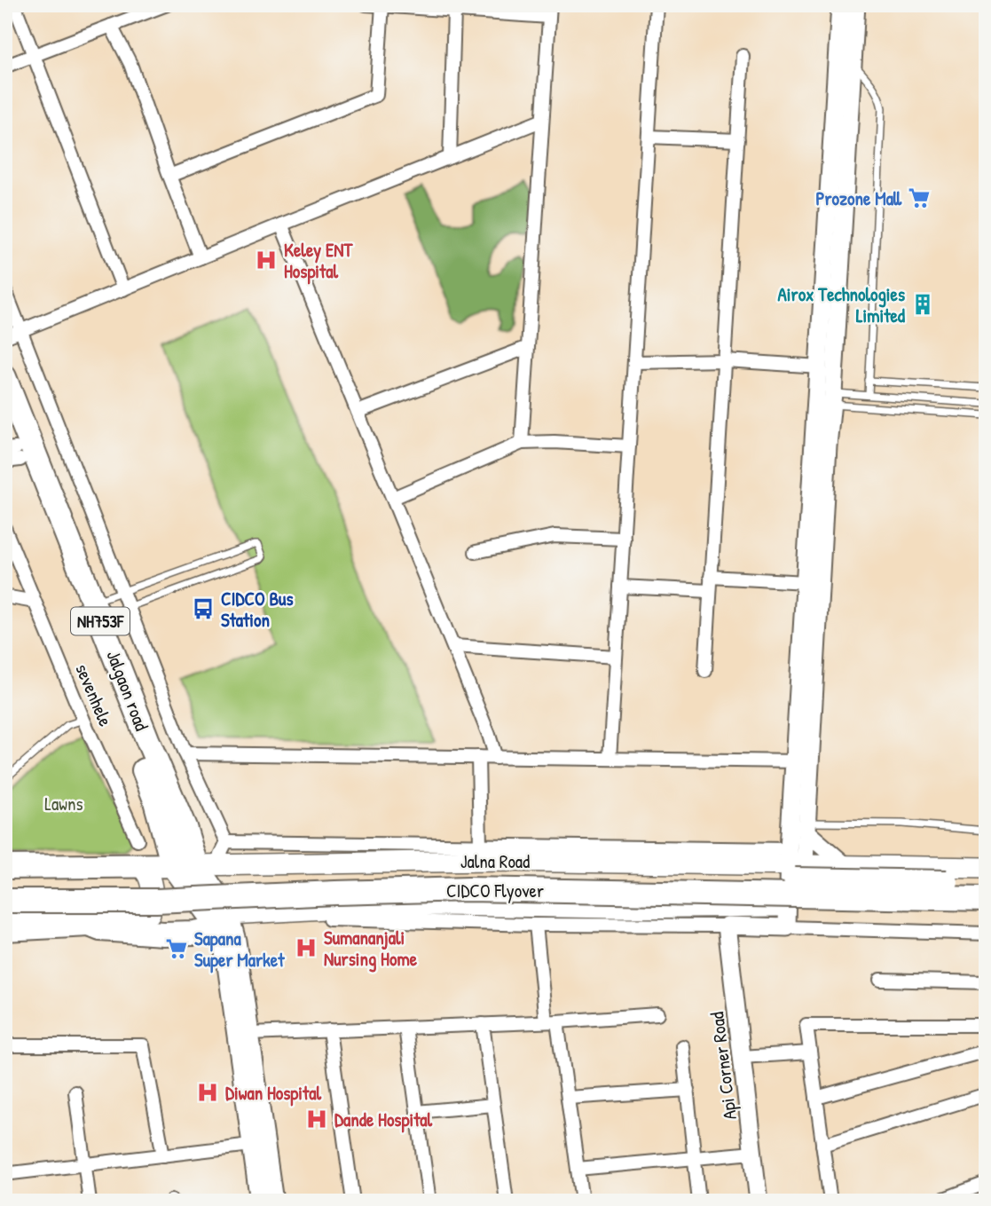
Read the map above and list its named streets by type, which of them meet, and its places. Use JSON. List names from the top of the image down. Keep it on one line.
{"streets":{"highway":["NH753F","Jalgaon road","Jalna Road","CIDCO Flyover"],"street":["sevenhele","Api Corner Road"]},"crossings":[["Jalgaon road","Jalna Road"]],"parks":["Lawns"],"places":{"supermarket":["Prozone Mall","Sapana Super Market"],"hospital":["Keley ENT Hospital","Sumananjali Nursing Home","Diwan Hospital","Dande Hospital"],"building":["Airox Technologies Limited"],"bus stop":["CIDCO Bus Station"]}}
